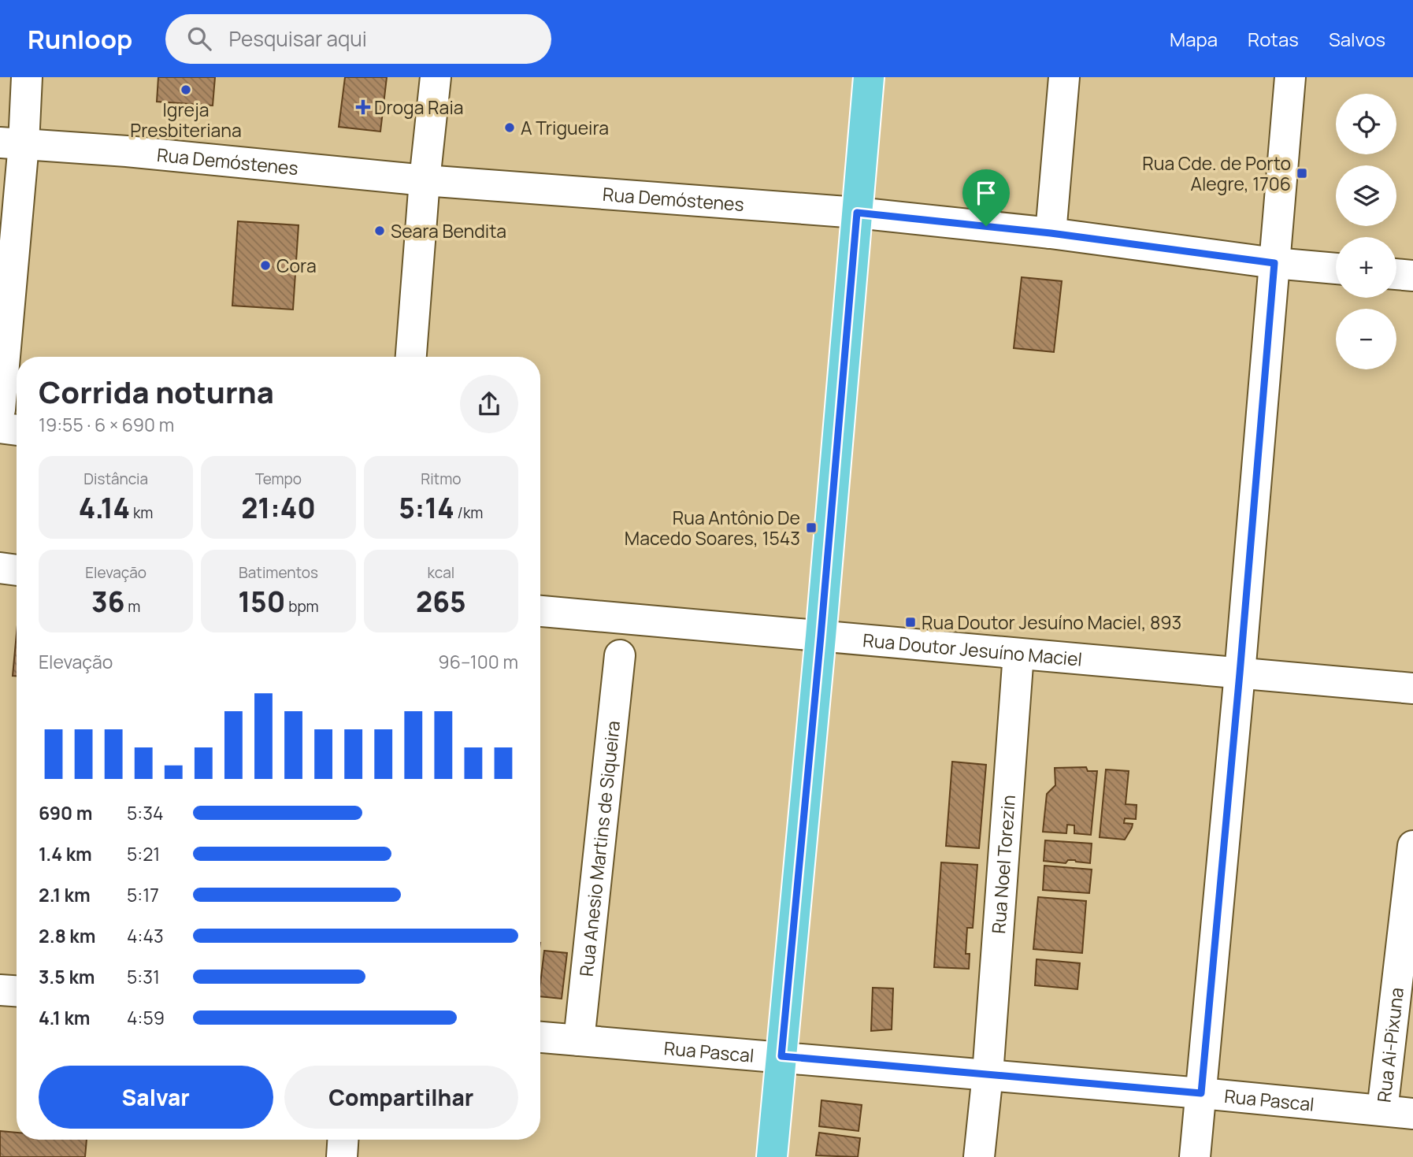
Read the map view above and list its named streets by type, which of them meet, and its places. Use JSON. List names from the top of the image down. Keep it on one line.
{"streets":{"street":["Rua Demóstenes","Rua Doutor Jesuíno Maciel","Rua Anesio Martins de Siqueira","Rua Noel Torezin","Rua Ai-Pixuna","Rua Pascal"]},"crossings":[["Rua Doutor Jesuíno Maciel","Rua Noel Torezin"],["Rua Anesio Martins de Siqueira","Rua Pascal"],["Rua Noel Torezin","Rua Pascal"],["Rua Ai-Pixuna","Rua Pascal"]],"places":{"other":["Igreja Presbiteriana","A Trigueira","Seara Bendita","Cora"],"health":["Droga Raia"],"transit":["Rua Cde. de Porto Alegre, 1706","Rua Antônio De Macedo Soares, 1543","Rua Doutor Jesuíno Maciel, 893"]},"page":{"header":"Runloop","search":"Pesquisar aqui","nav":["Mapa","Rotas","Salvos"],"map_buttons":["+","−"],"heading":["Corrida noturna","19:55 · 6 × 690 m"],"stats":[["Distância","4.14 km"],["Tempo","21:40"],["Ritmo","5:14 /km"],["Elevação","36 m"],["Batimentos","150 bpm"],["kcal","265"]],"chart":["Elevação","96–100 m"],"list":[{"name":"690 m","note":"5:34"},{"name":"1.4 km","note":"5:21"},{"name":"2.1 km","note":"5:17"},{"name":"2.8 km","note":"4:43"},{"name":"3.5 km","note":"5:31"},{"name":"4.1 km","note":"4:59"}],"buttons":["Salvar","Compartilhar"]}}
